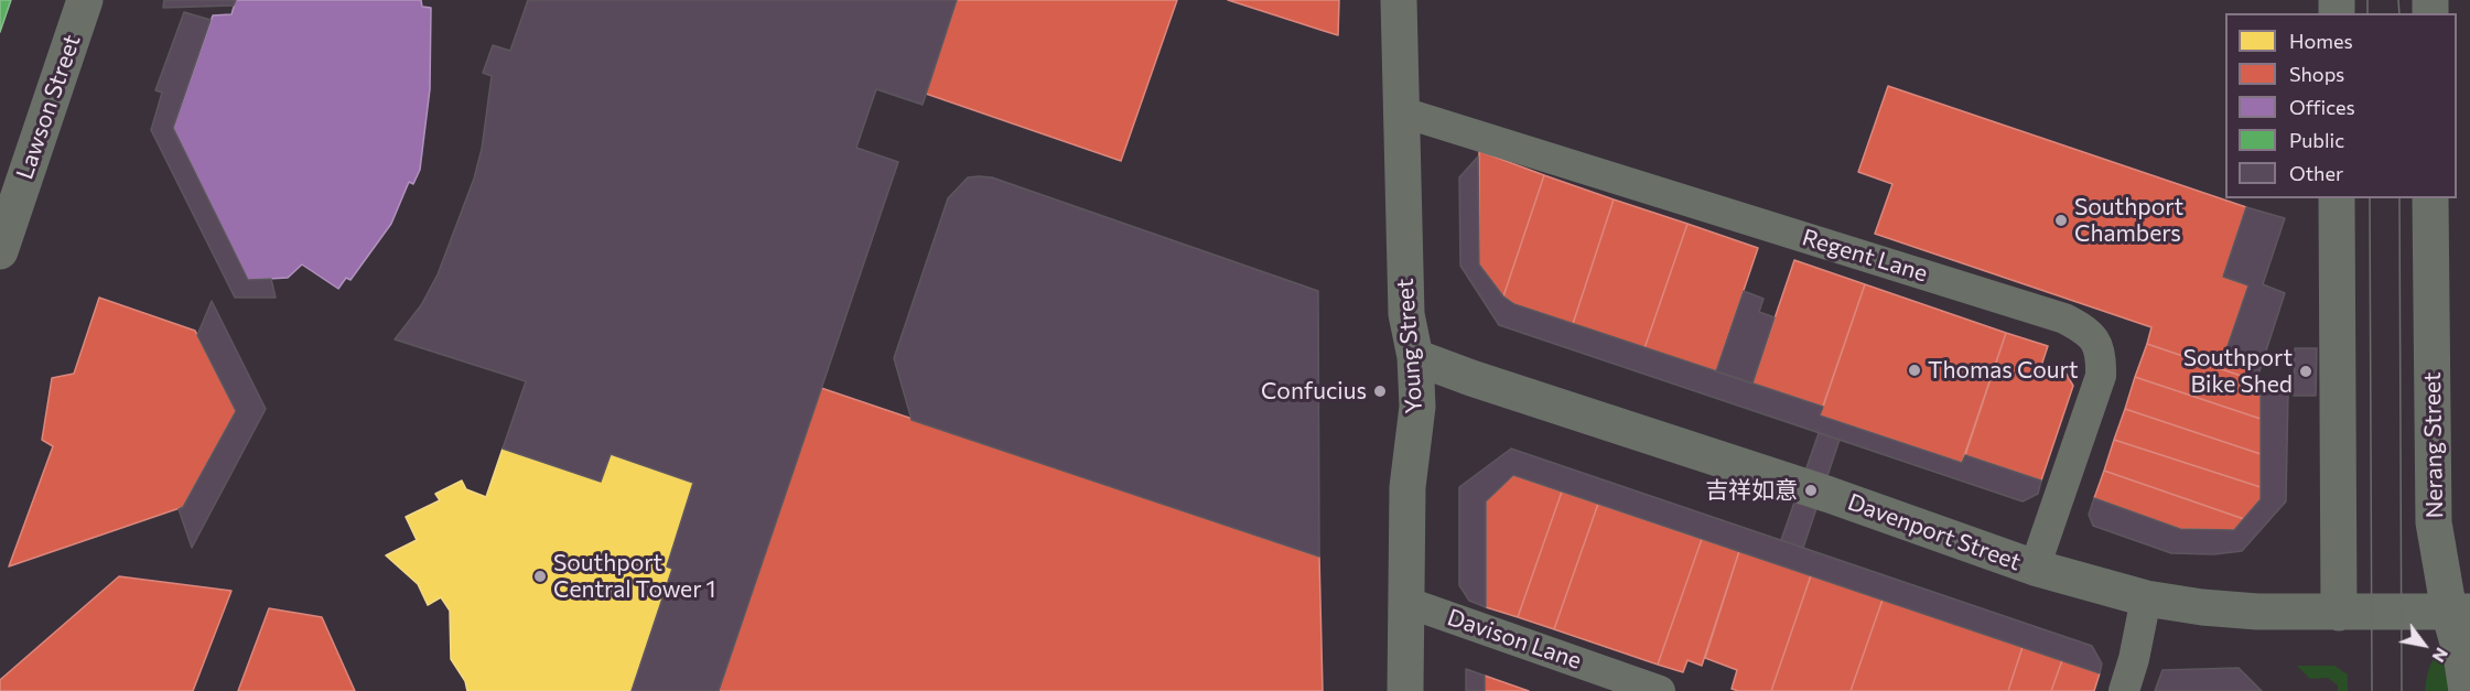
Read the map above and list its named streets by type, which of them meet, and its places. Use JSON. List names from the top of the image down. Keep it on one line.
{"streets":{"street":["Lawson Street","Young Street","Nerang Street","Davenport Street"],"lane":["Regent Lane","Davison Lane"]},"crossings":[["Regent Lane","Young Street"],["Regent Lane","Davenport Street"],["Young Street","Davenport Street"],["Young Street","Davison Lane"],["Nerang Street","Davenport Street"]],"places":["Southport Chambers","Thomas Court","Southport Bike Shed","Confucius","吉祥如意","Southport Central Tower 1"],"legend":["Homes","Shops","Offices","Public","Other"],"north":"bottom right"}
